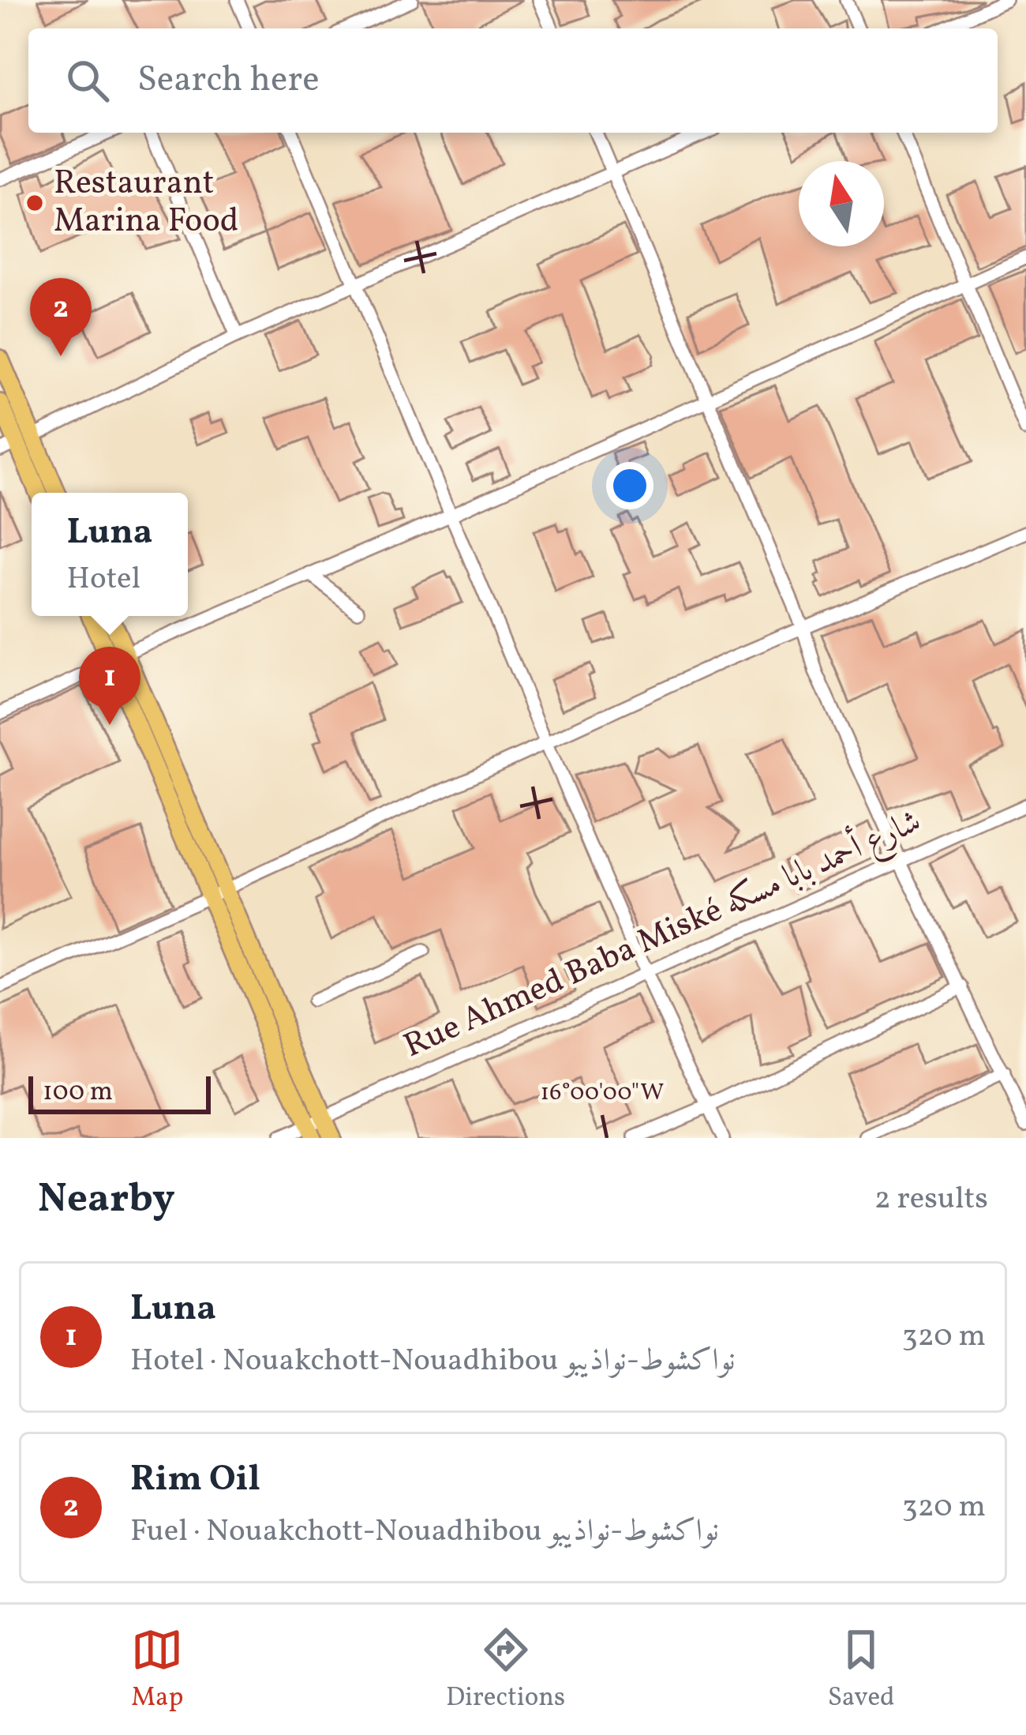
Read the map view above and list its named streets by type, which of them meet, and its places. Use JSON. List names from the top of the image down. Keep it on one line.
{"streets":{"street":["Rue Ahmed Baba Miské شارع أحمد بابا مسكه"]},"places":["Restaurant Marina Food"],"scale_bar":"100 m","north":"top","page":{"search":"Search here","pins":["2","1"],"popup":["Luna","Hotel"],"scale":"100 m","heading":["Nearby","2 results"],"list":[{"mark":"1","name":"Luna","note":"Hotel · Nouakchott-Nouadhibou نواكشوط-نواذيبو","value":"320 m"},{"mark":"2","name":"Rim Oil","note":"Fuel · Nouakchott-Nouadhibou نواكشوط-نواذيبو","value":"320 m"}],"nav":["Map","Directions","Saved"]},"coordinates":["16°00'00\"W"]}
